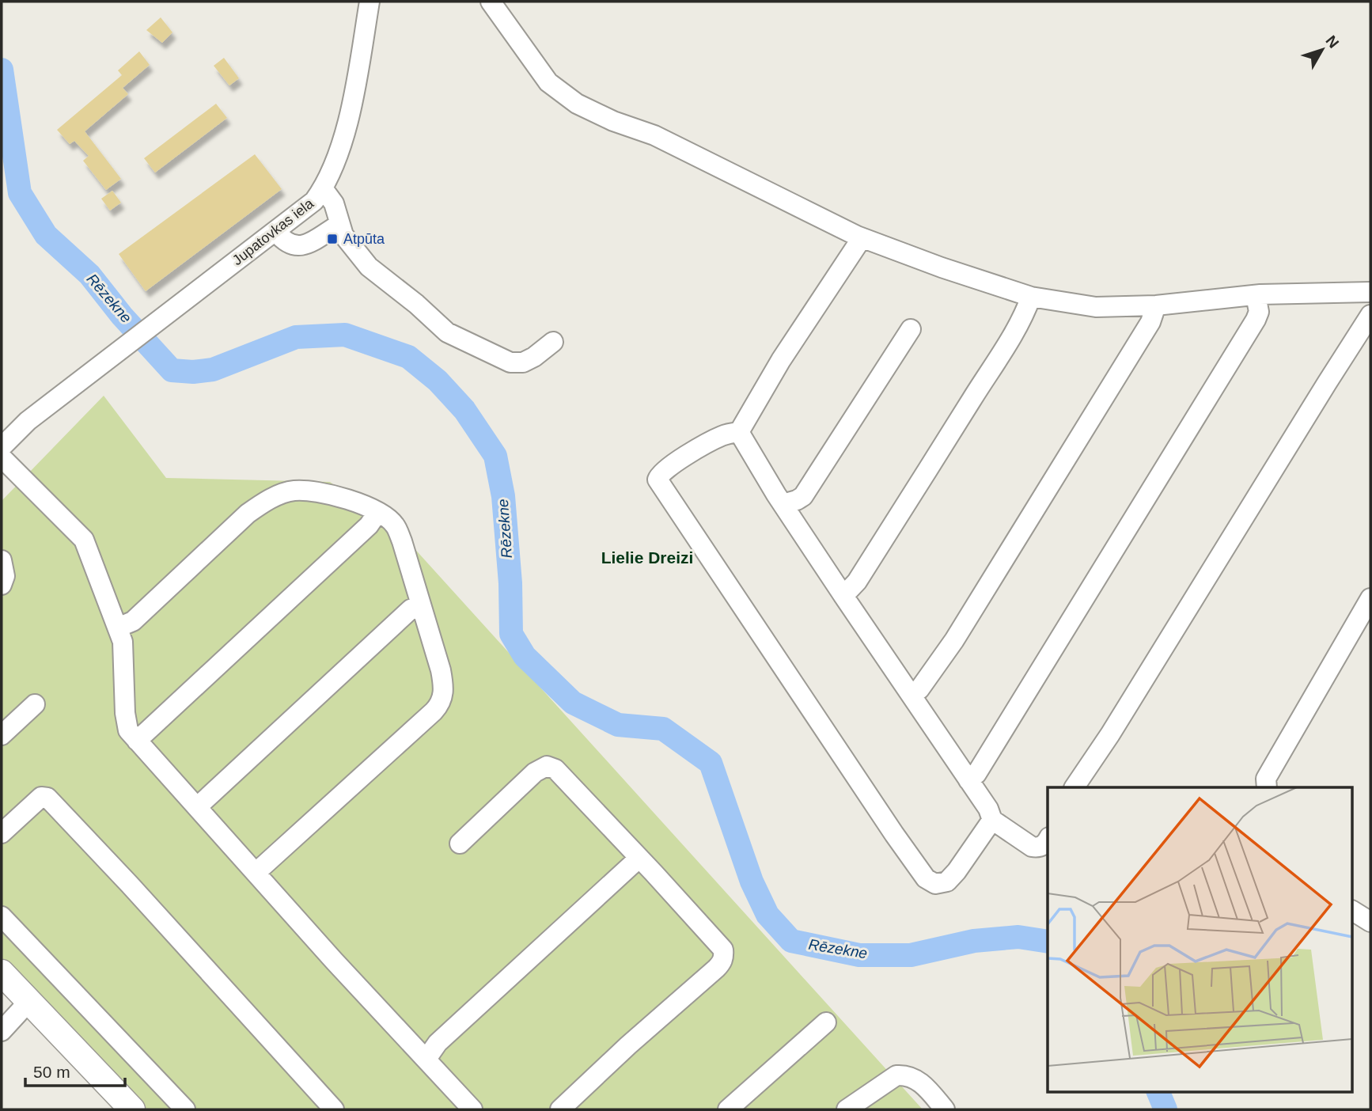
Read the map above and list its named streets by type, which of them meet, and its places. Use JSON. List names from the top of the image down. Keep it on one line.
{"streets":{"street":["Jupatovkas iela"]},"districts":["Lielie Dreizi"],"water":["Rēzekne"],"places":{"transit":["Atpūta"]},"scale_bar":"50 m","north":"top right"}
